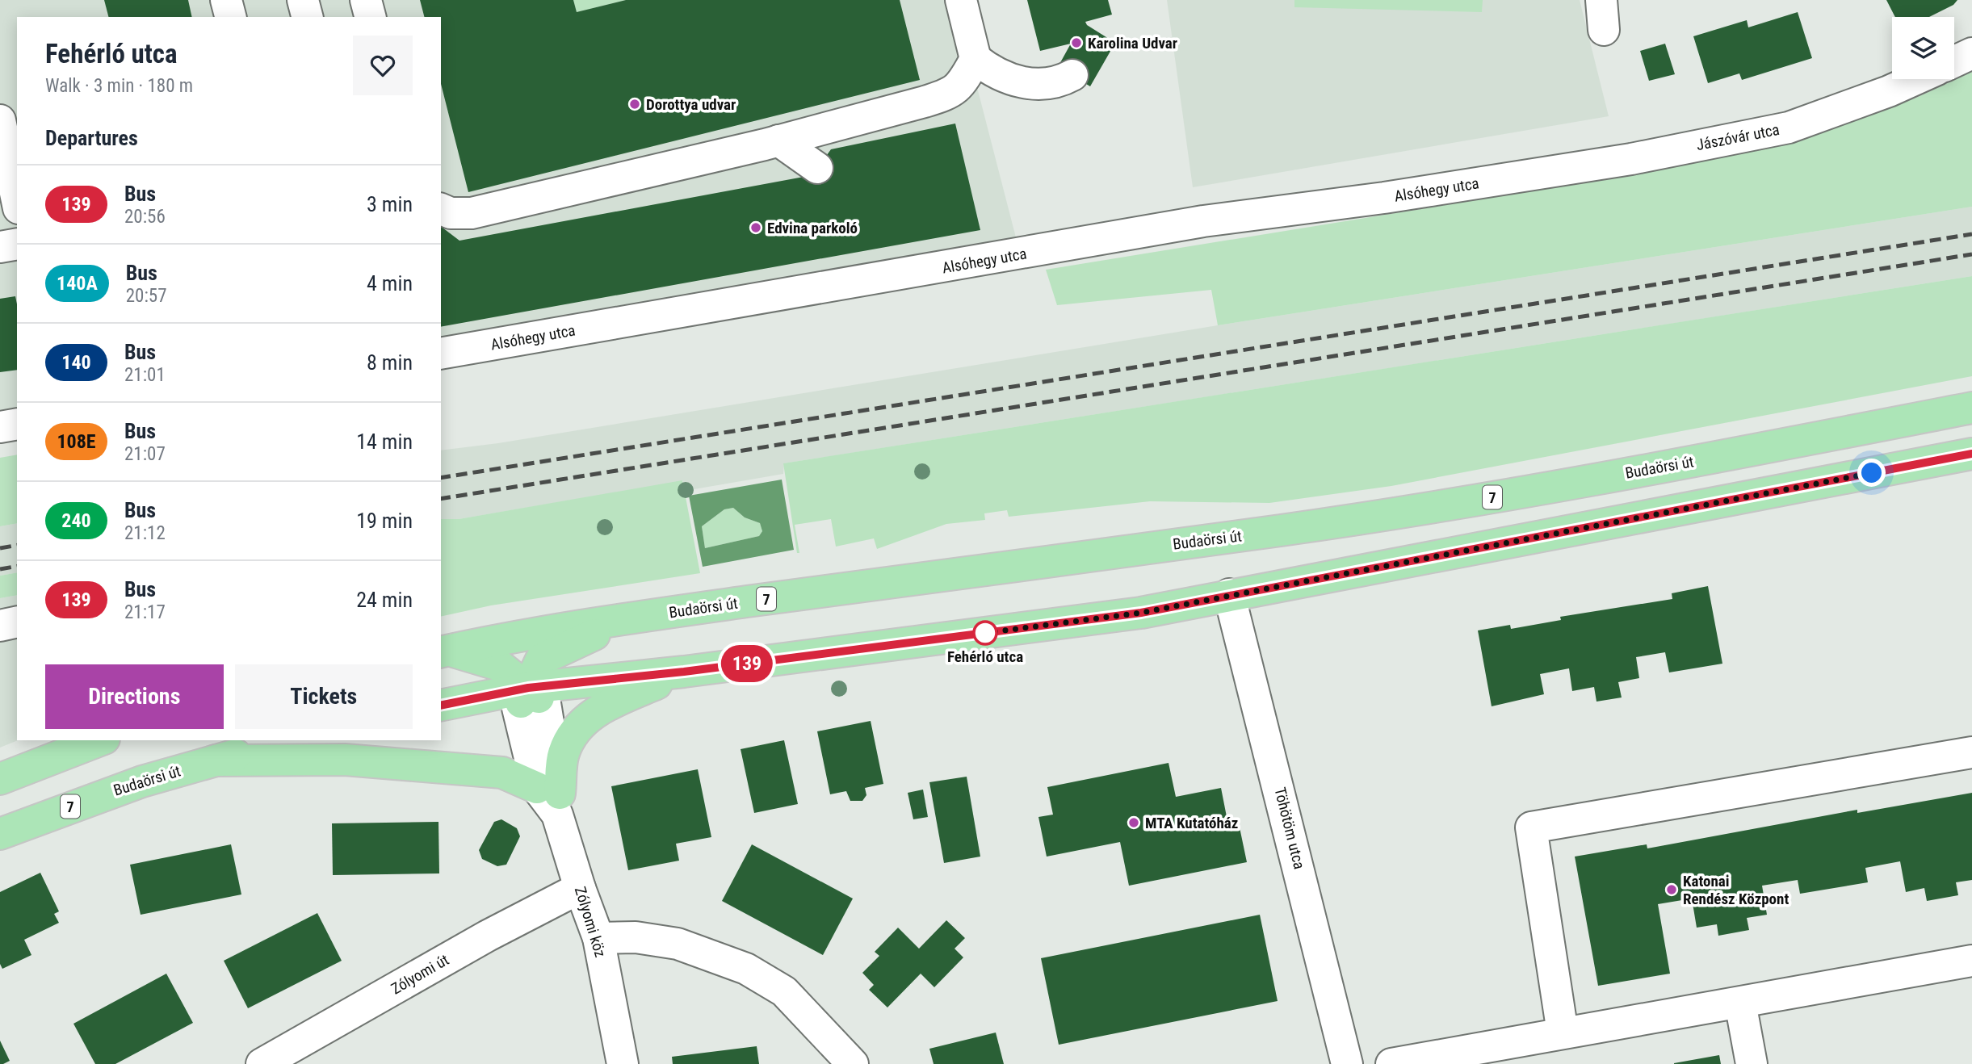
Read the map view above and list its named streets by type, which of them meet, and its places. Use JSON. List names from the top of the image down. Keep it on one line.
{"streets":{"main road":["Budaörsi út","7"],"street":["Jászóvár utca","Alsóhegy utca","Töhötöm utca","Zólyomi köz","Zólyomi út"]},"crossings":[["Jászóvár utca","Alsóhegy utca"],["Zólyomi köz","Zólyomi út"]],"places":["Karolina Udvar","Dorottya udvar","Edvina parkoló","Fehérló utca","MTA Kutatóház","Katonai Rendész Központ"],"lines":["bus line 139"],"page":{"on_map":"139","heading":[["Fehérló utca","Walk · 3 min · 180 m"],"Departures"],"list":[{"mark":"139","name":"Bus","note":"20:56","value":"3 min"},{"mark":"140A","name":"Bus","note":"20:57","value":"4 min"},{"mark":"140","name":"Bus","note":"21:01","value":"8 min"},{"mark":"108E","name":"Bus","note":"21:07","value":"14 min"},{"mark":"240","name":"Bus","note":"21:12","value":"19 min"},{"mark":"139","name":"Bus","note":"21:17","value":"24 min"}],"buttons":["Directions","Tickets"]}}
